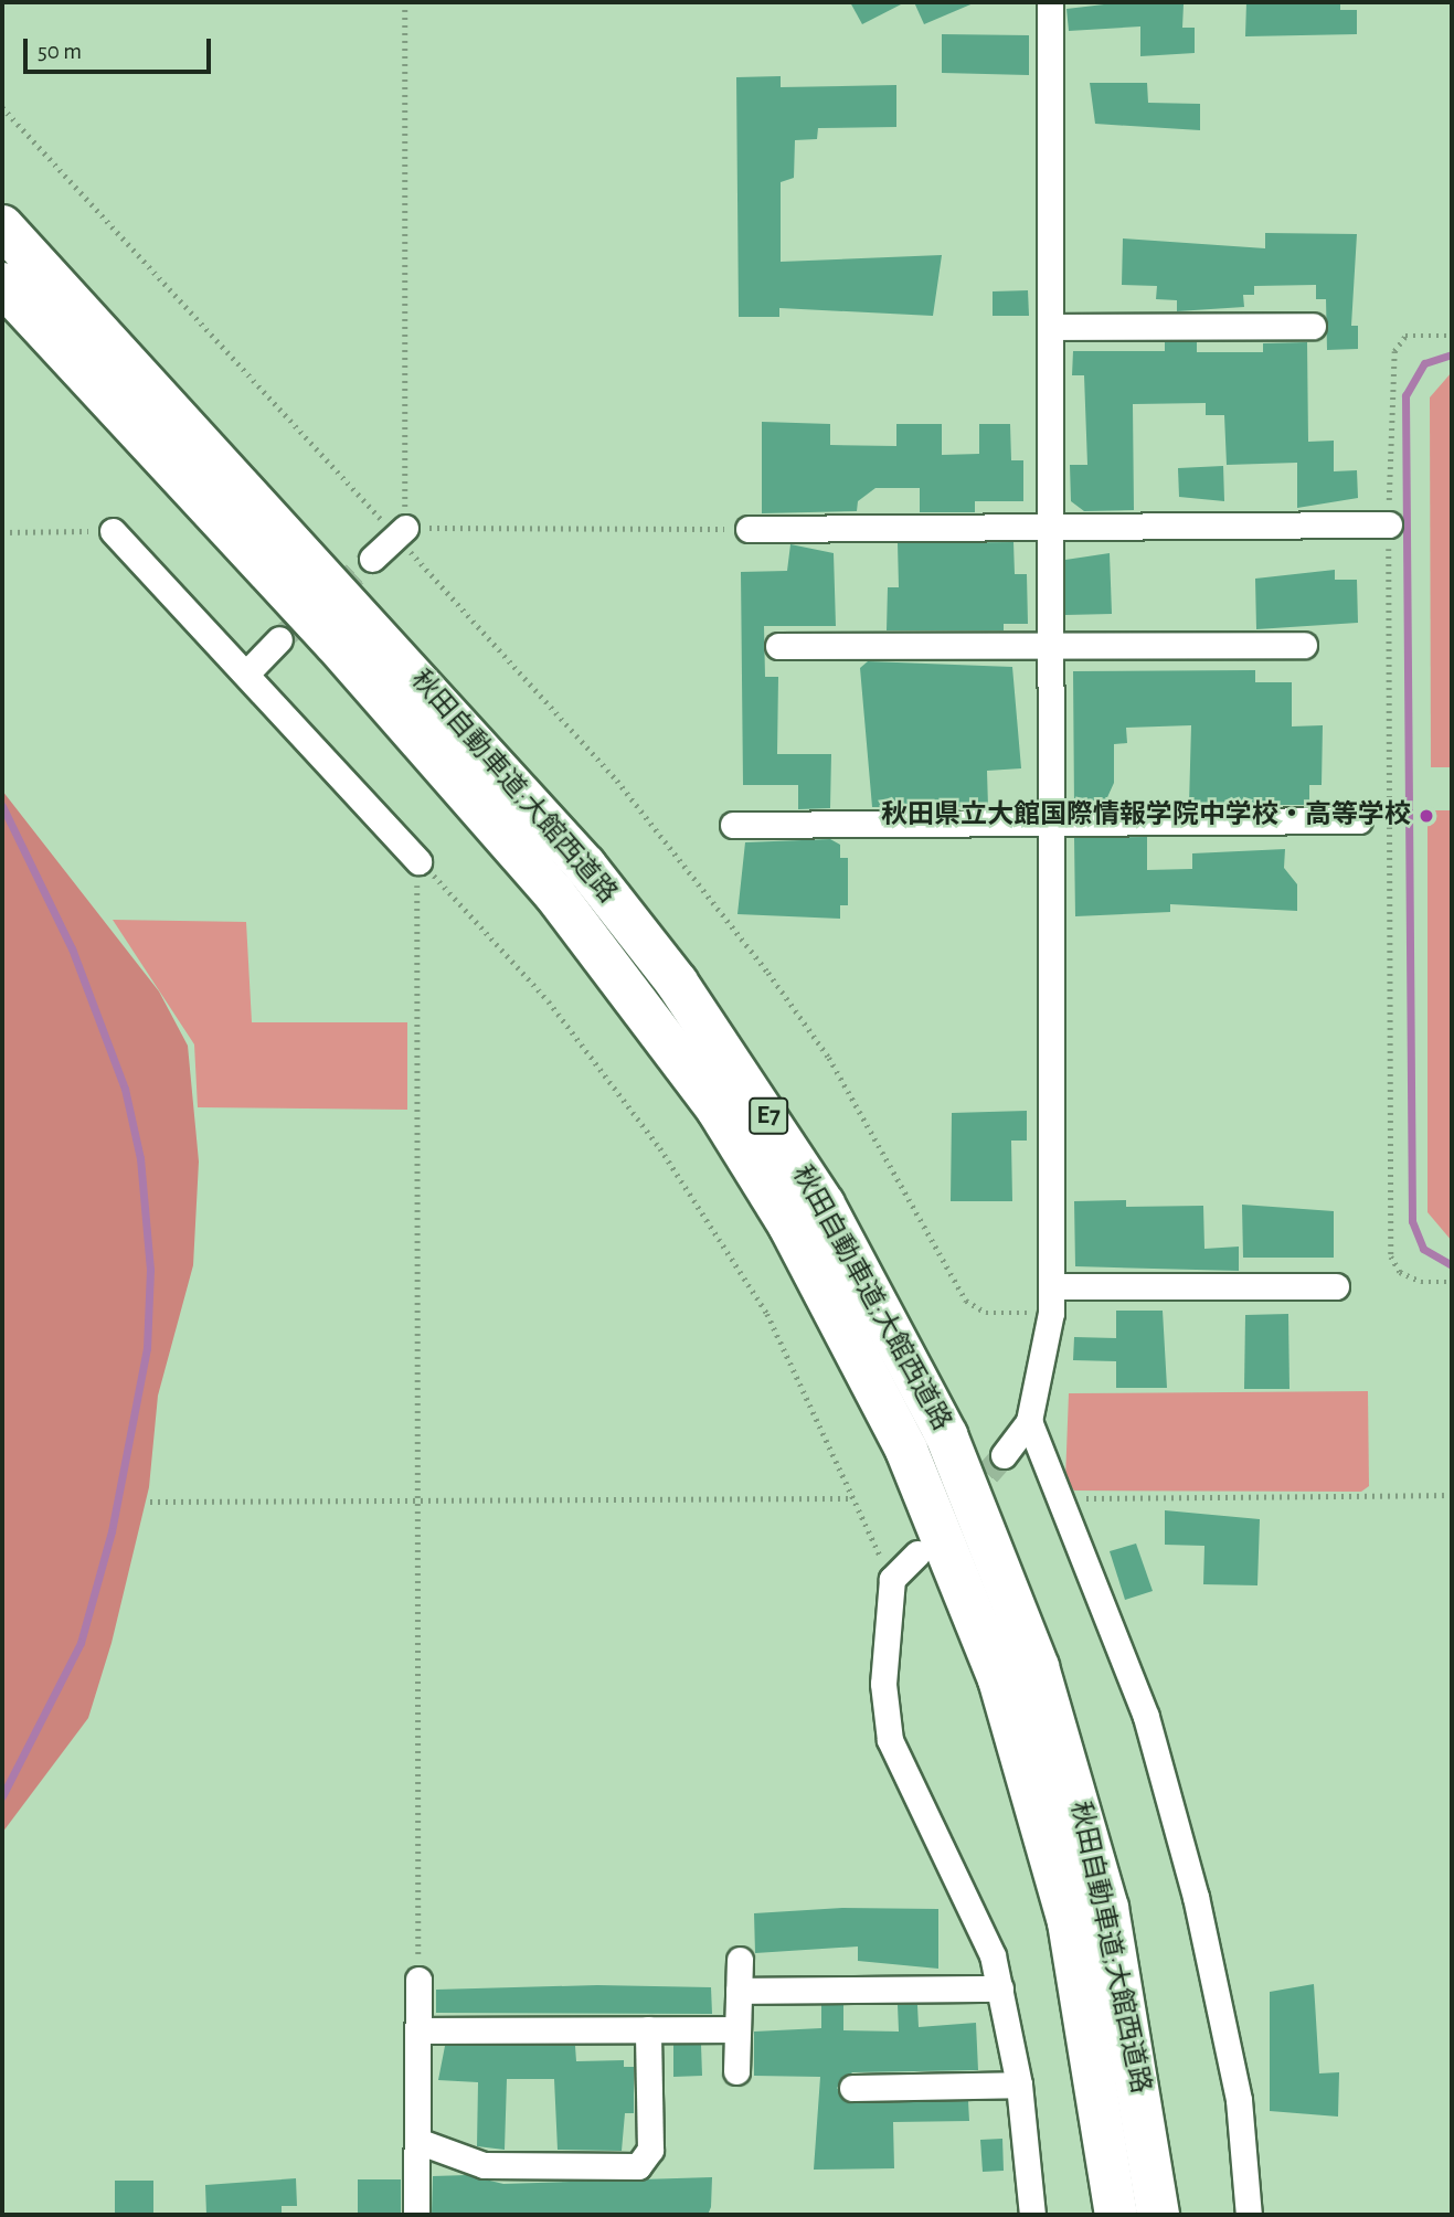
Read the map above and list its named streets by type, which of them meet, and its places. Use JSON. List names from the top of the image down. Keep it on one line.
{"streets":{"highway":["秋田自動車道;大館西道路","E7"]},"places":["秋田県立大館国際情報学院中学校・高等学校"],"scale_bar":"50 m"}
